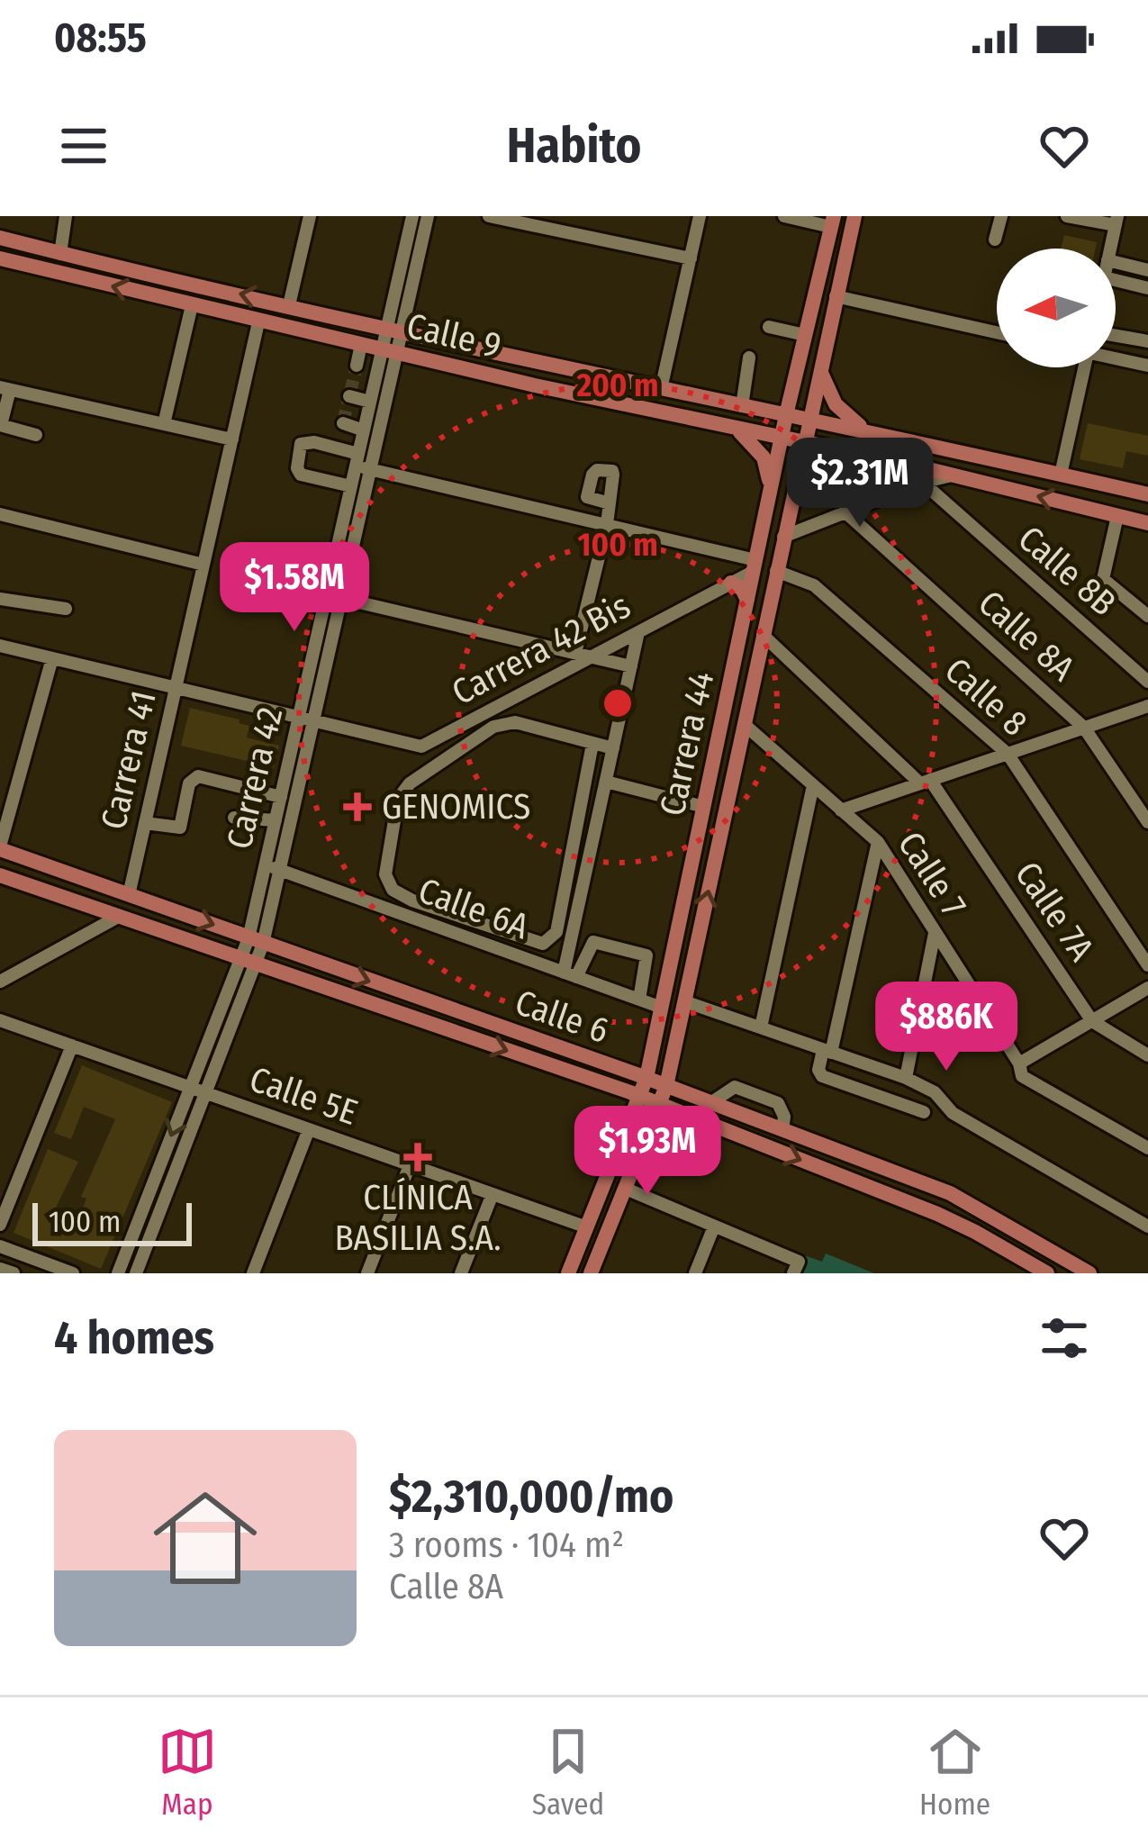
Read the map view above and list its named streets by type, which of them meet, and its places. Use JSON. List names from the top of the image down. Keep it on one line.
{"streets":{"main road":["Calle 9","Carrera 44","Calle 6"],"street":["Calle 8B","Calle 8A","Carrera 42 Bis","Calle 8","Carrera 41","Carrera 42","Calle 7","Calle 6A","Calle 7A","Calle 5E"]},"crossings":[["Calle 9","Calle 8B"],["Calle 9","Carrera 44"],["Calle 9","Carrera 41"],["Calle 9","Carrera 42"],["Carrera 42 Bis","Carrera 44"],["Carrera 42 Bis","Carrera 42"],["Calle 8","Carrera 44"],["Carrera 44","Calle 7"],["Carrera 44","Calle 6A"],["Carrera 44","Calle 7A"],["Carrera 44","Calle 6"],["Carrera 44","Calle 5E"],["Carrera 41","Calle 6"],["Carrera 42","Calle 6A"],["Carrera 42","Calle 6"],["Carrera 42","Calle 5E"]],"places":{"health":["GENOMICS","CLÍNICA BASILIA S.A."]},"scale_bar":"100 m","north":"left","page":{"status":"08:55","header":"Habito","price":["$2.31M","$1.58M","$886K","$1.93M"],"scale":"100 m","heading":"4 homes","list":[{"name":"$2,310,000/mo","note":"3 rooms · 104 m² · Calle 8A"}],"tabs":["Map","Saved","Home"]},"rings":["200 m","100 m"]}
